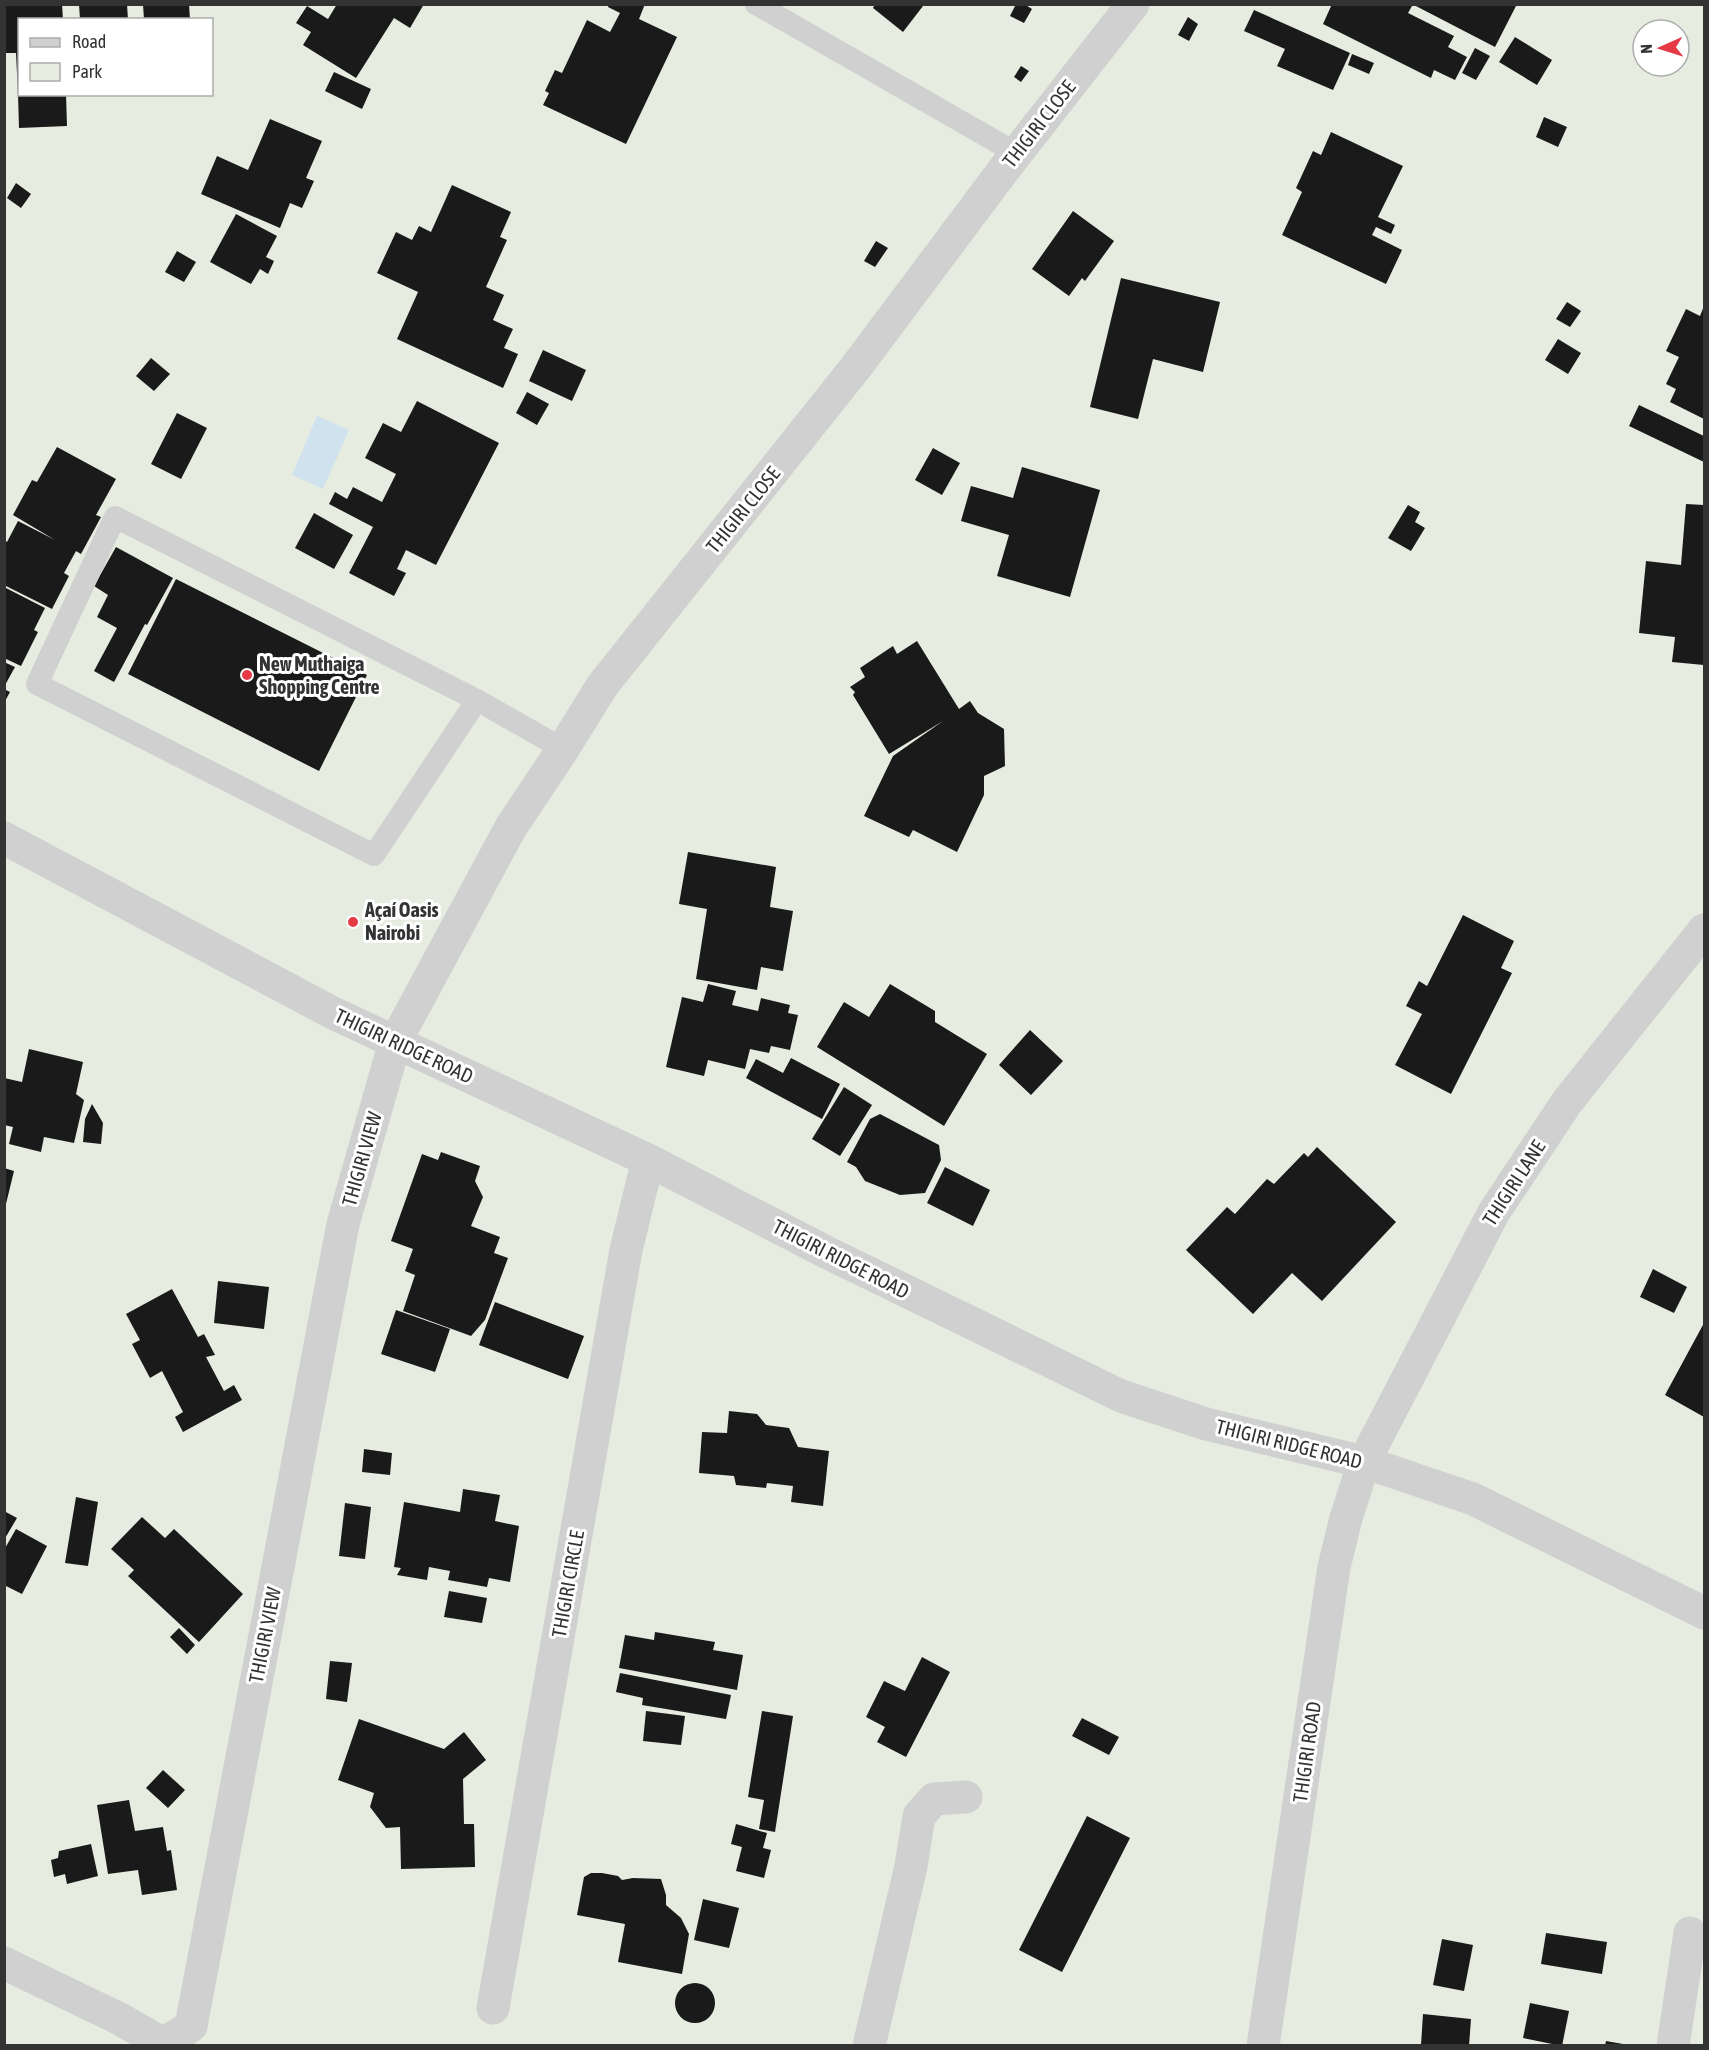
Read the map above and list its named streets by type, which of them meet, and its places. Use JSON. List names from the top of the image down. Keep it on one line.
{"streets":{"street":["THIGIRI CLOSE","THIGIRI RIDGE ROAD","THIGIRI VIEW","THIGIRI LANE","THIGIRI CIRCLE","THIGIRI ROAD"]},"crossings":[["THIGIRI CLOSE","THIGIRI RIDGE ROAD"],["THIGIRI CLOSE","THIGIRI VIEW"],["THIGIRI RIDGE ROAD","THIGIRI VIEW"],["THIGIRI RIDGE ROAD","THIGIRI LANE"],["THIGIRI RIDGE ROAD","THIGIRI CIRCLE"],["THIGIRI RIDGE ROAD","THIGIRI ROAD"],["THIGIRI LANE","THIGIRI ROAD"]],"places":["New Muthaiga Shopping Centre","Açaí Oasis Nairobi"],"legend":["Road","Park"],"north":"left"}
